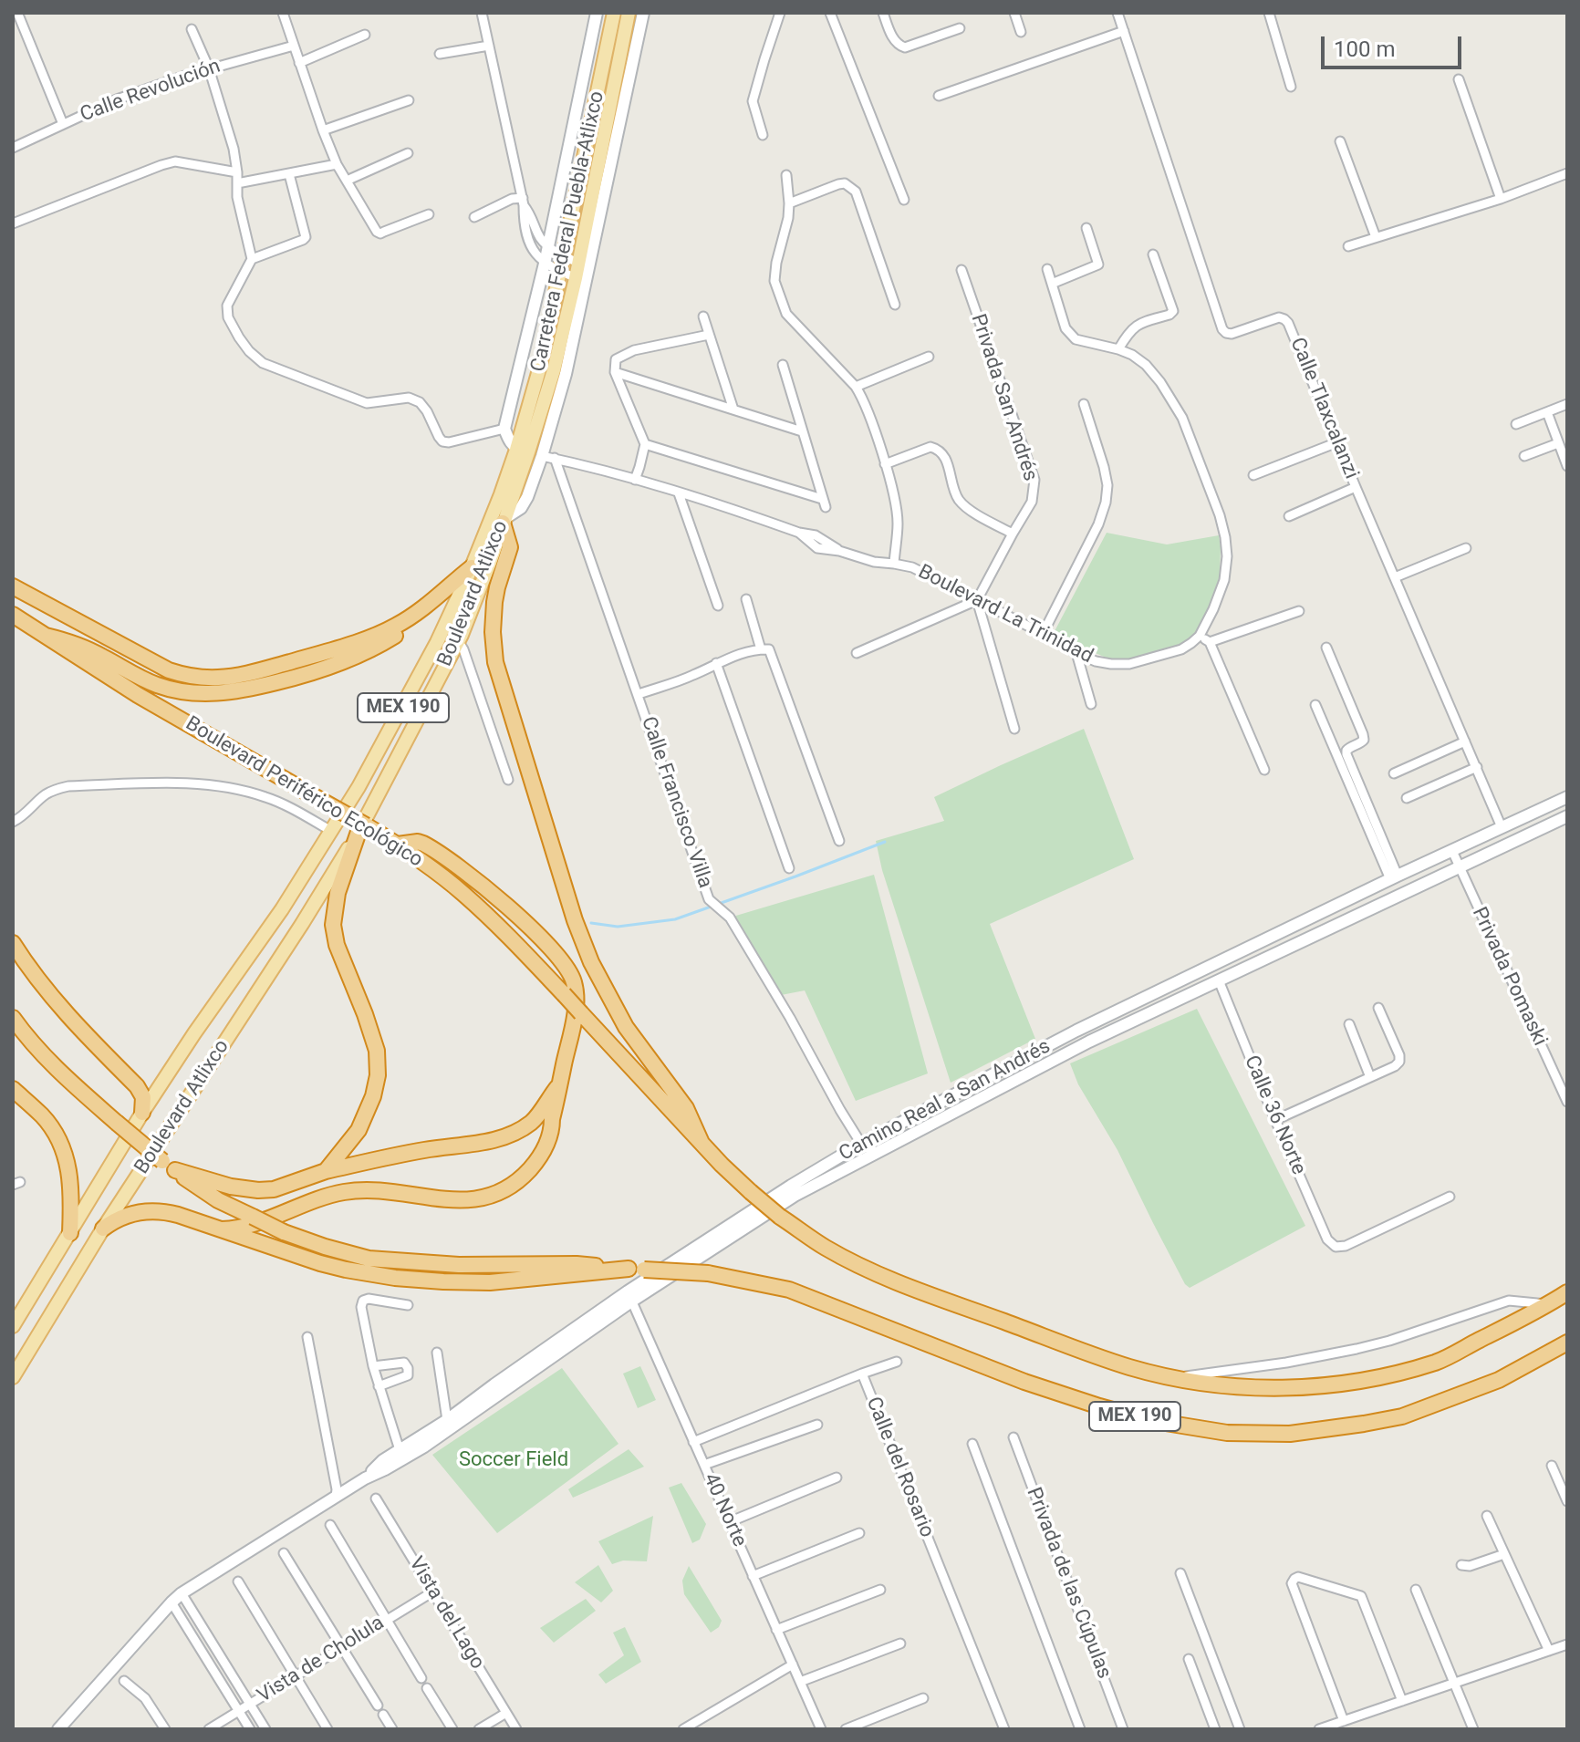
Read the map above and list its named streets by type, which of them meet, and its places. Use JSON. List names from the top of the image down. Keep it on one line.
{"streets":{"highway":["MEX 190","Boulevard Periférico Ecológico"],"main road":["Carretera Federal Puebla-Atlixco","Boulevard Atlixco","Boulevard La Trinidad","Camino Real a San Andrés"],"street":["Calle Revolución","Privada San Andrés","Calle Tlaxcalanzi","Calle Francisco Villa","Privada Pomaski","Calle 36 Norte","Calle del Rosario","40 Norte","Privada de las Cúpulas","Vista del Lago","Vista de Cholula"]},"crossings":[["Carretera Federal Puebla-Atlixco","Boulevard Atlixco"],["Carretera Federal Puebla-Atlixco","Boulevard La Trinidad"],["Privada San Andrés","Boulevard La Trinidad"],["Calle Tlaxcalanzi","Camino Real a San Andrés"],["Boulevard Atlixco","Boulevard La Trinidad"],["Boulevard La Trinidad","Calle Francisco Villa"],["MEX 190","Boulevard Periférico Ecológico"],["Calle Francisco Villa","Camino Real a San Andrés"],["Privada Pomaski","Camino Real a San Andrés"],["Camino Real a San Andrés","Calle 36 Norte"],["Camino Real a San Andrés","40 Norte"],["Calle del Rosario","40 Norte"],["Vista del Lago","Vista de Cholula"]],"parks":["Soccer Field"],"scale_bar":"100 m"}
